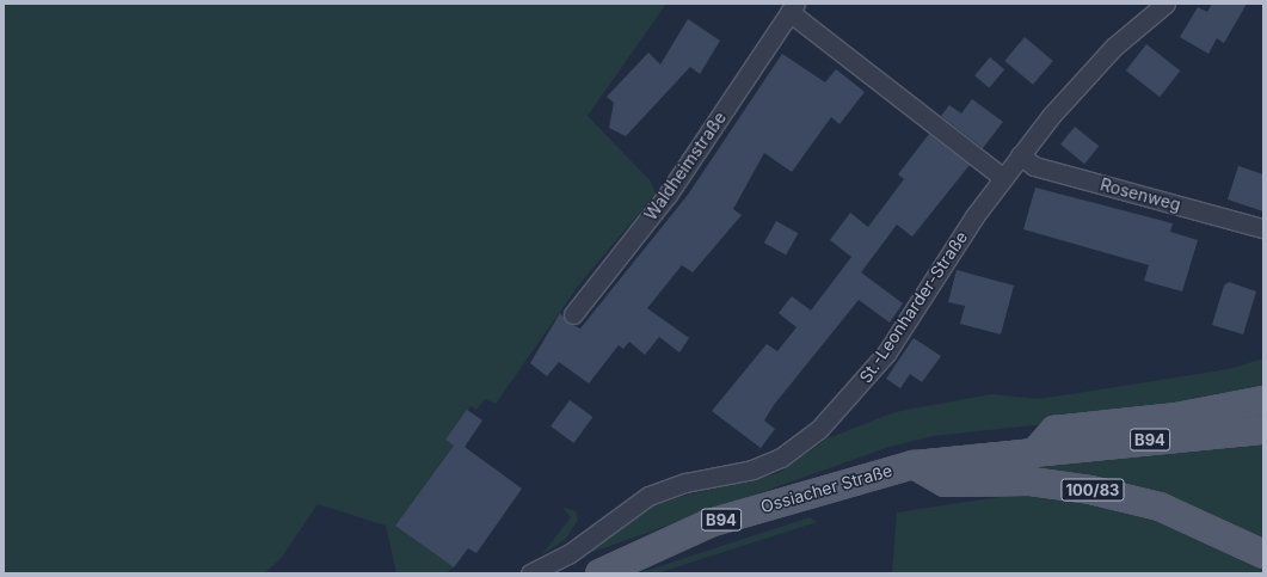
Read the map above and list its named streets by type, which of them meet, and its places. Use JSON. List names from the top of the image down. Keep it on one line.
{"streets":{"main road":["B94","Ossiacher Straße","100/83"],"street":["Waldheimstraße","Rosenweg","St.-Leonharder-Straße"]},"crossings":[["Waldheimstraße","St.-Leonharder-Straße"],["Rosenweg","St.-Leonharder-Straße"],["B94","Ossiacher Straße"],["Ossiacher Straße","100/83"]]}
